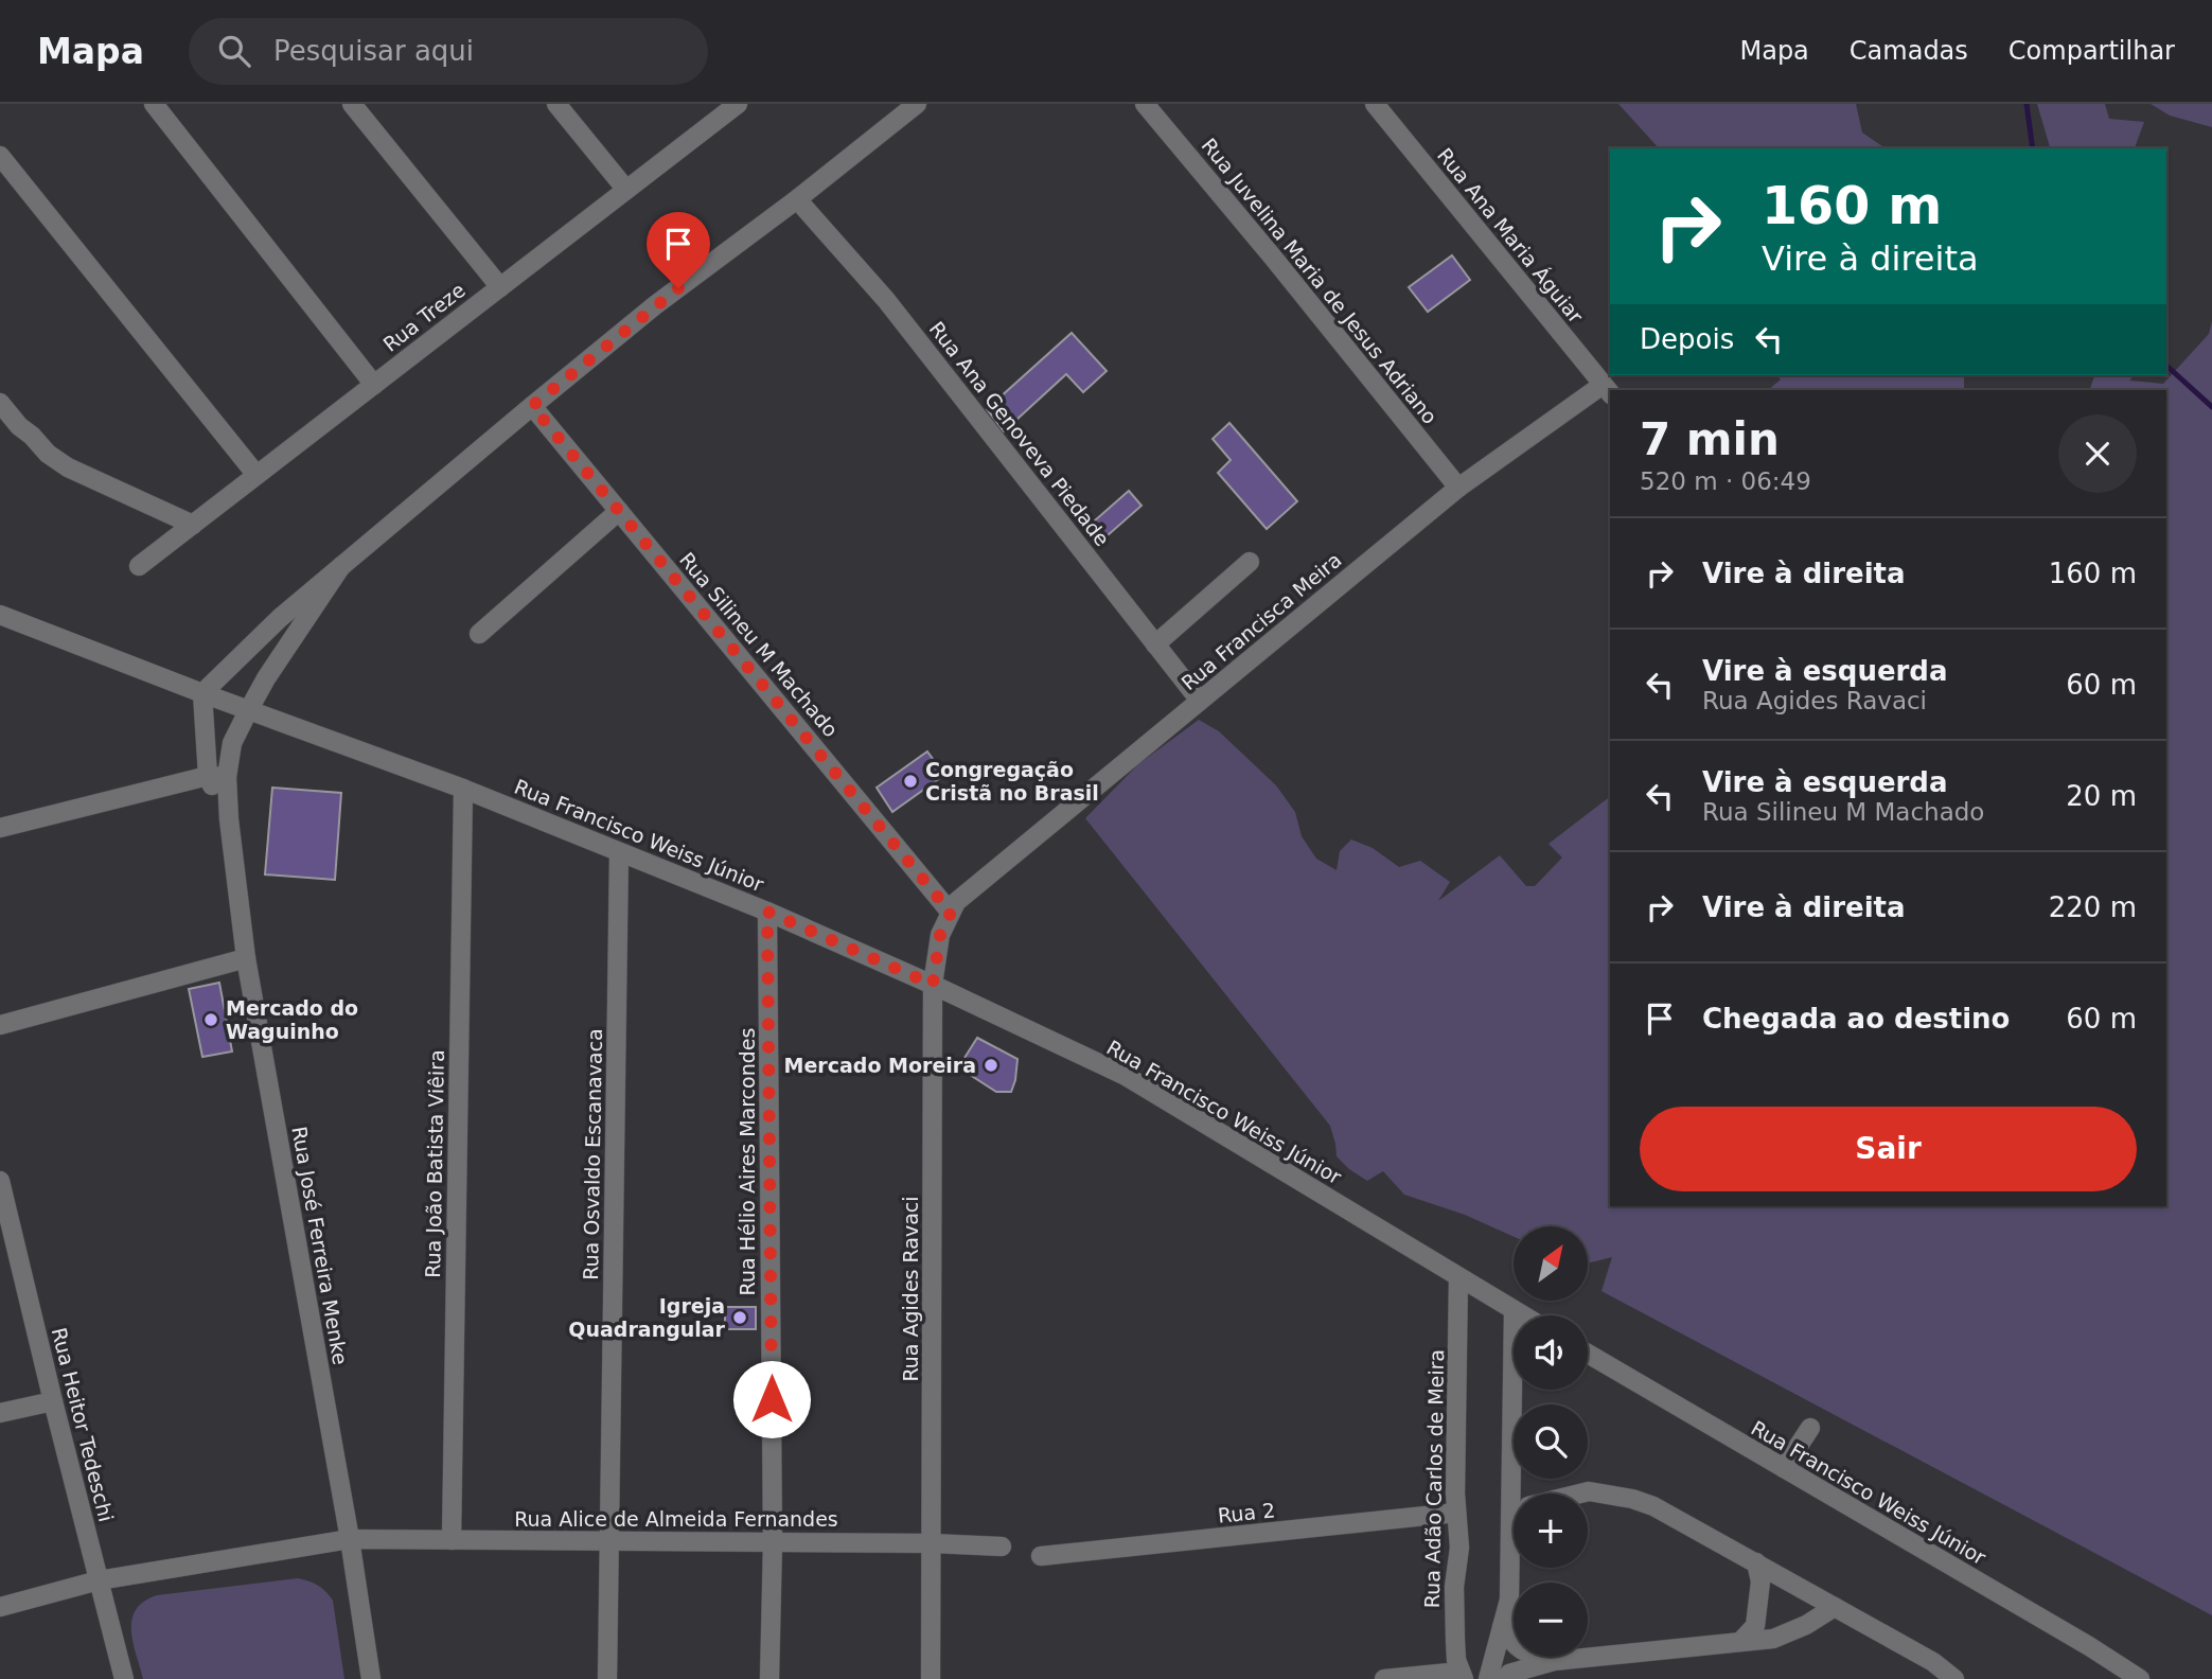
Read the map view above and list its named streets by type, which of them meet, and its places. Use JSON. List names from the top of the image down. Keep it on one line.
{"streets":{"street":["Rua Ana Maria Águiar","Rua Juvelina Maria de Jesus Adriano","Rua Treze","Rua Ana Genoveva Piedade","Rua Francisca Meira","Rua Silineu M Machado","Rua Francisco Weiss Júnior","Rua Osvaldo Escanavaca","Rua Hélio Aires Marcondes","Rua João Batista Viêira","Rua José Ferreira Menke","Rua Agides Ravaci","Rua Heitor Tedeschi","Rua Adão Carlos de Meira","Rua 2","Rua Alice de Almeida Fernandes"]},"crossings":[["Rua Ana Maria Águiar","Rua Francisca Meira"],["Rua Juvelina Maria de Jesus Adriano","Rua Francisca Meira"],["Rua Ana Genoveva Piedade","Rua Francisca Meira"],["Rua Francisca Meira","Rua Silineu M Machado"],["Rua Francisca Meira","Rua Agides Ravaci"],["Rua Silineu M Machado","Rua Agides Ravaci"],["Rua Francisco Weiss Júnior","Rua Osvaldo Escanavaca"],["Rua Francisco Weiss Júnior","Rua Hélio Aires Marcondes"],["Rua Francisco Weiss Júnior","Rua João Batista Viêira"],["Rua Francisco Weiss Júnior","Rua José Ferreira Menke"],["Rua Francisco Weiss Júnior","Rua Agides Ravaci"],["Rua Francisco Weiss Júnior","Rua Adão Carlos de Meira"],["Rua Osvaldo Escanavaca","Rua Alice de Almeida Fernandes"],["Rua Hélio Aires Marcondes","Rua Alice de Almeida Fernandes"],["Rua João Batista Viêira","Rua Alice de Almeida Fernandes"],["Rua José Ferreira Menke","Rua Alice de Almeida Fernandes"],["Rua Agides Ravaci","Rua Alice de Almeida Fernandes"],["Rua Heitor Tedeschi","Rua Alice de Almeida Fernandes"],["Rua Adão Carlos de Meira","Rua 2"]],"places":["Congregação Cristã no Brasil","Mercado do Waguinho","Mercado Moreira","Igreja Quadrangular"],"north":"top right","page":{"header":"Mapa","search":"Pesquisar aqui","nav":["Mapa","Camadas","Compartilhar"],"turn":["160 m","Vire à direita"],"then":"Depois","heading":["7 min","520 m · 06:49"],"list":[{"name":"Vire à direita","value":"160 m"},{"name":"Vire à esquerda","note":"Rua Agides Ravaci","value":"60 m"},{"name":"Vire à esquerda","note":"Rua Silineu M Machado","value":"20 m"},{"name":"Vire à direita","value":"220 m"},{"name":"Chegada ao destino","value":"60 m"}],"buttons":"Sair","map_buttons":["+","−"]}}
